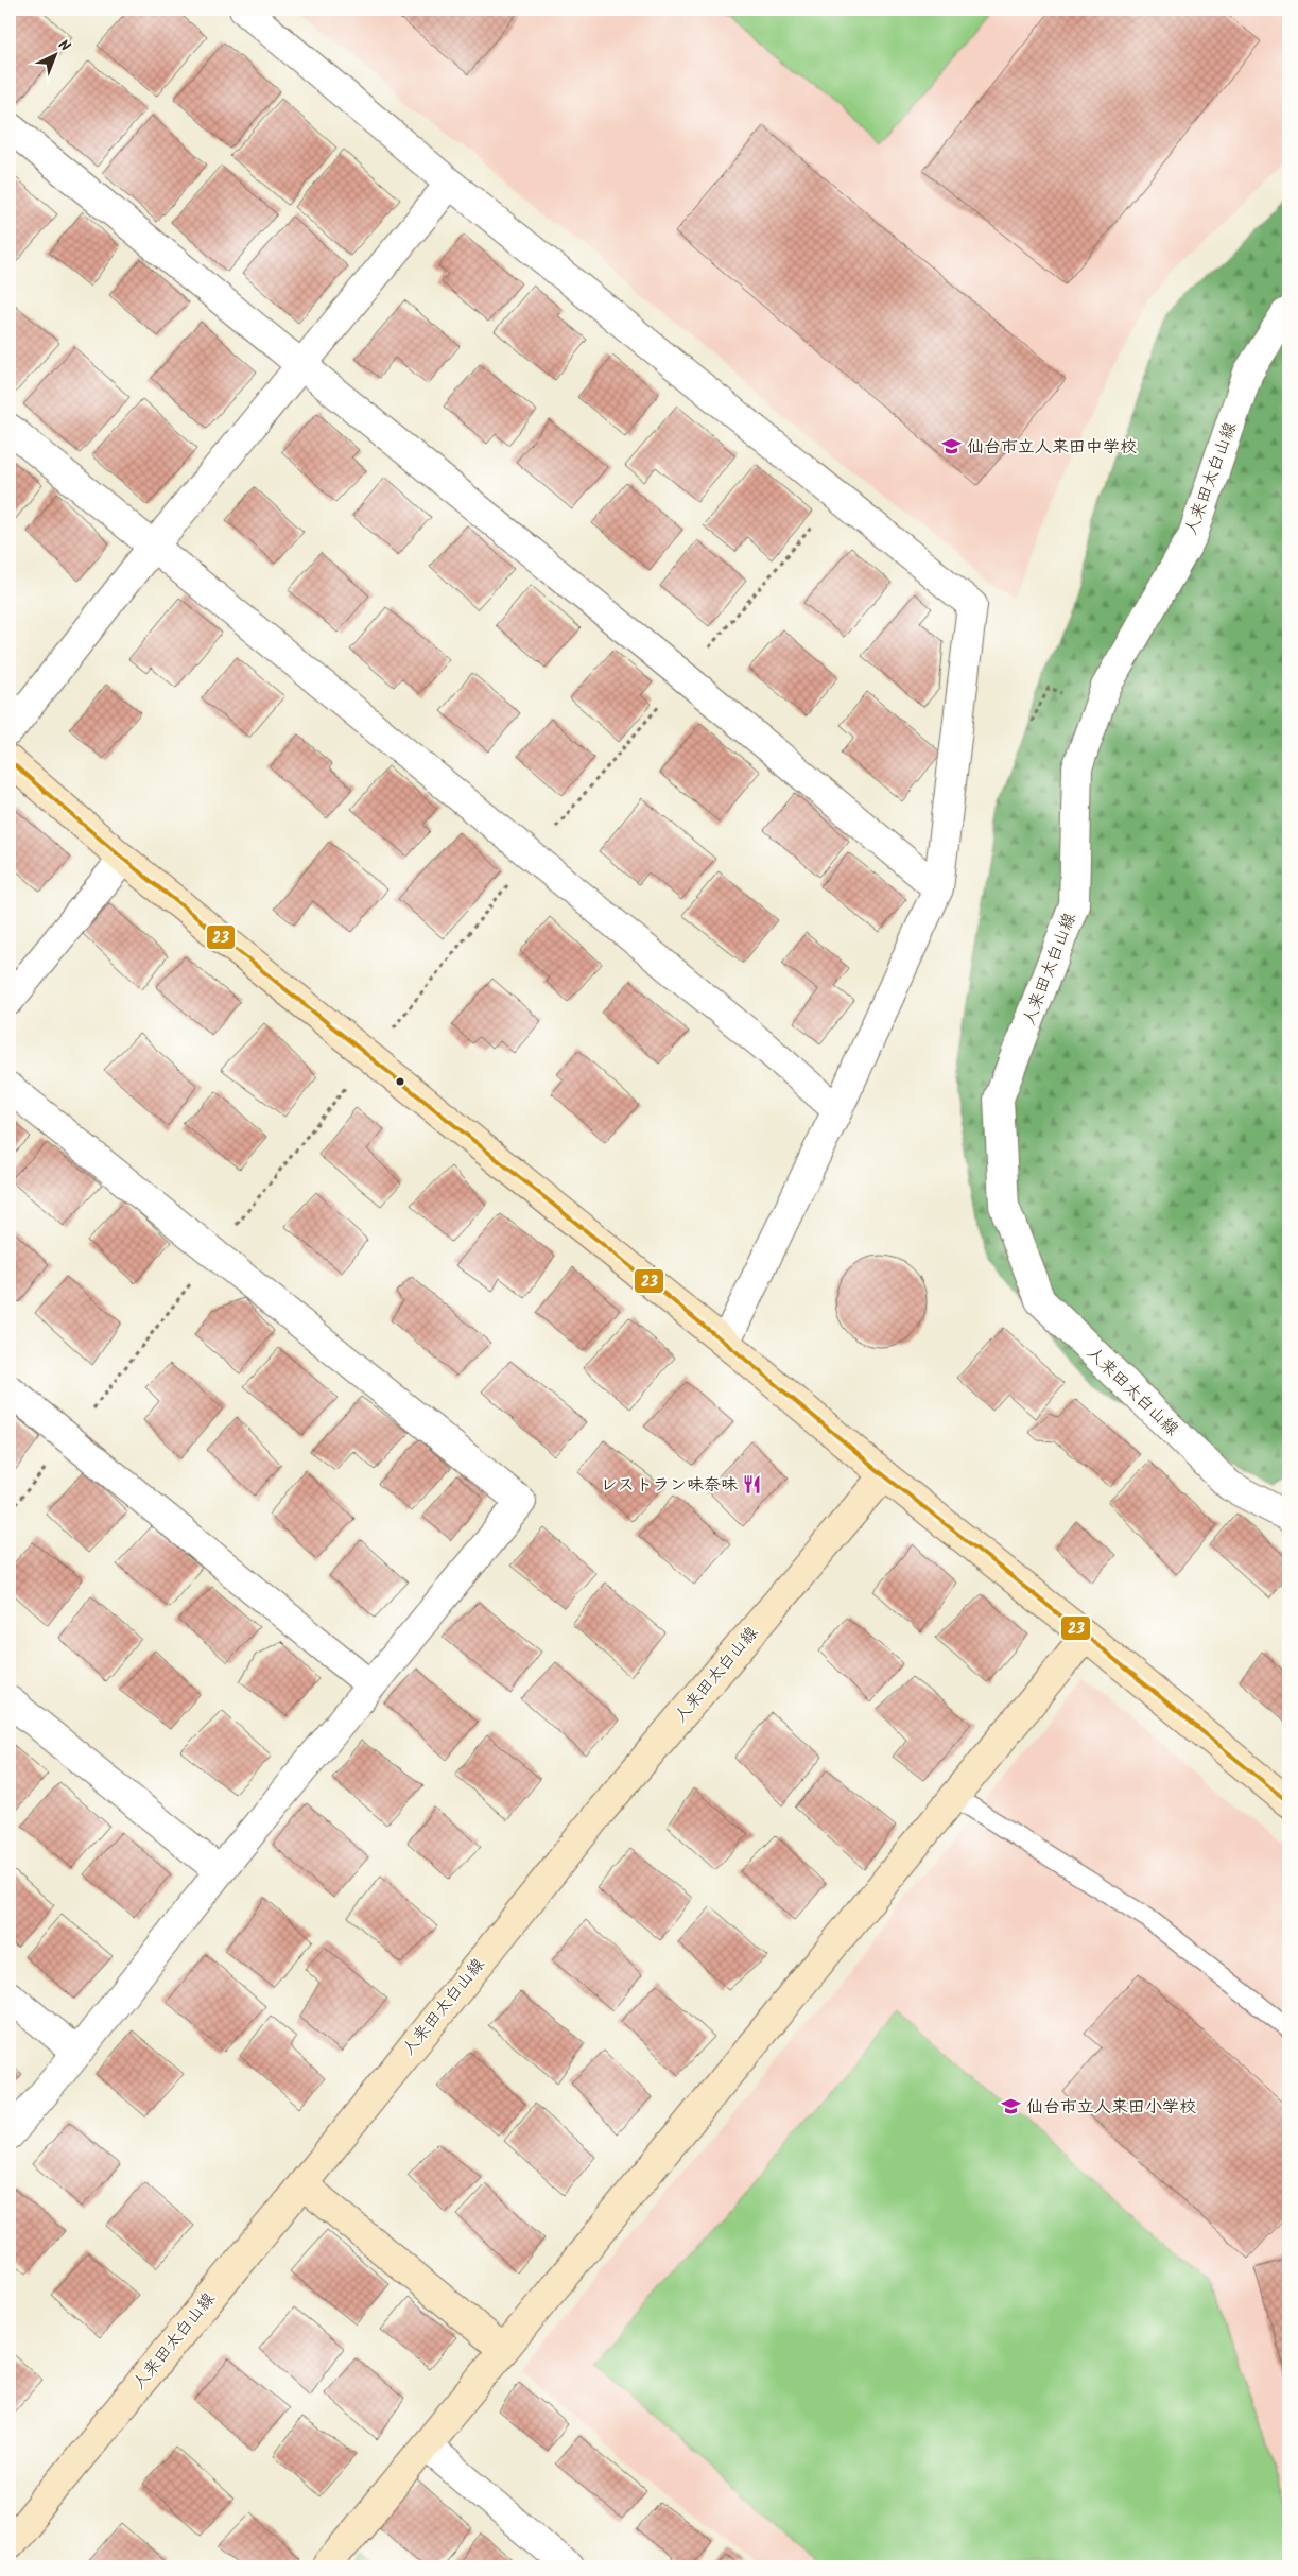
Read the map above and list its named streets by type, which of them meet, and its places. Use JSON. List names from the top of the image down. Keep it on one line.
{"streets":{"street":["人来田太白山線"]},"places":{"school or university":["仙台市立人来田中学校","仙台市立人来田小学校"],"restaurant":["レストラン味奈味"]},"lines":["transit line 23"],"north":"top right"}
